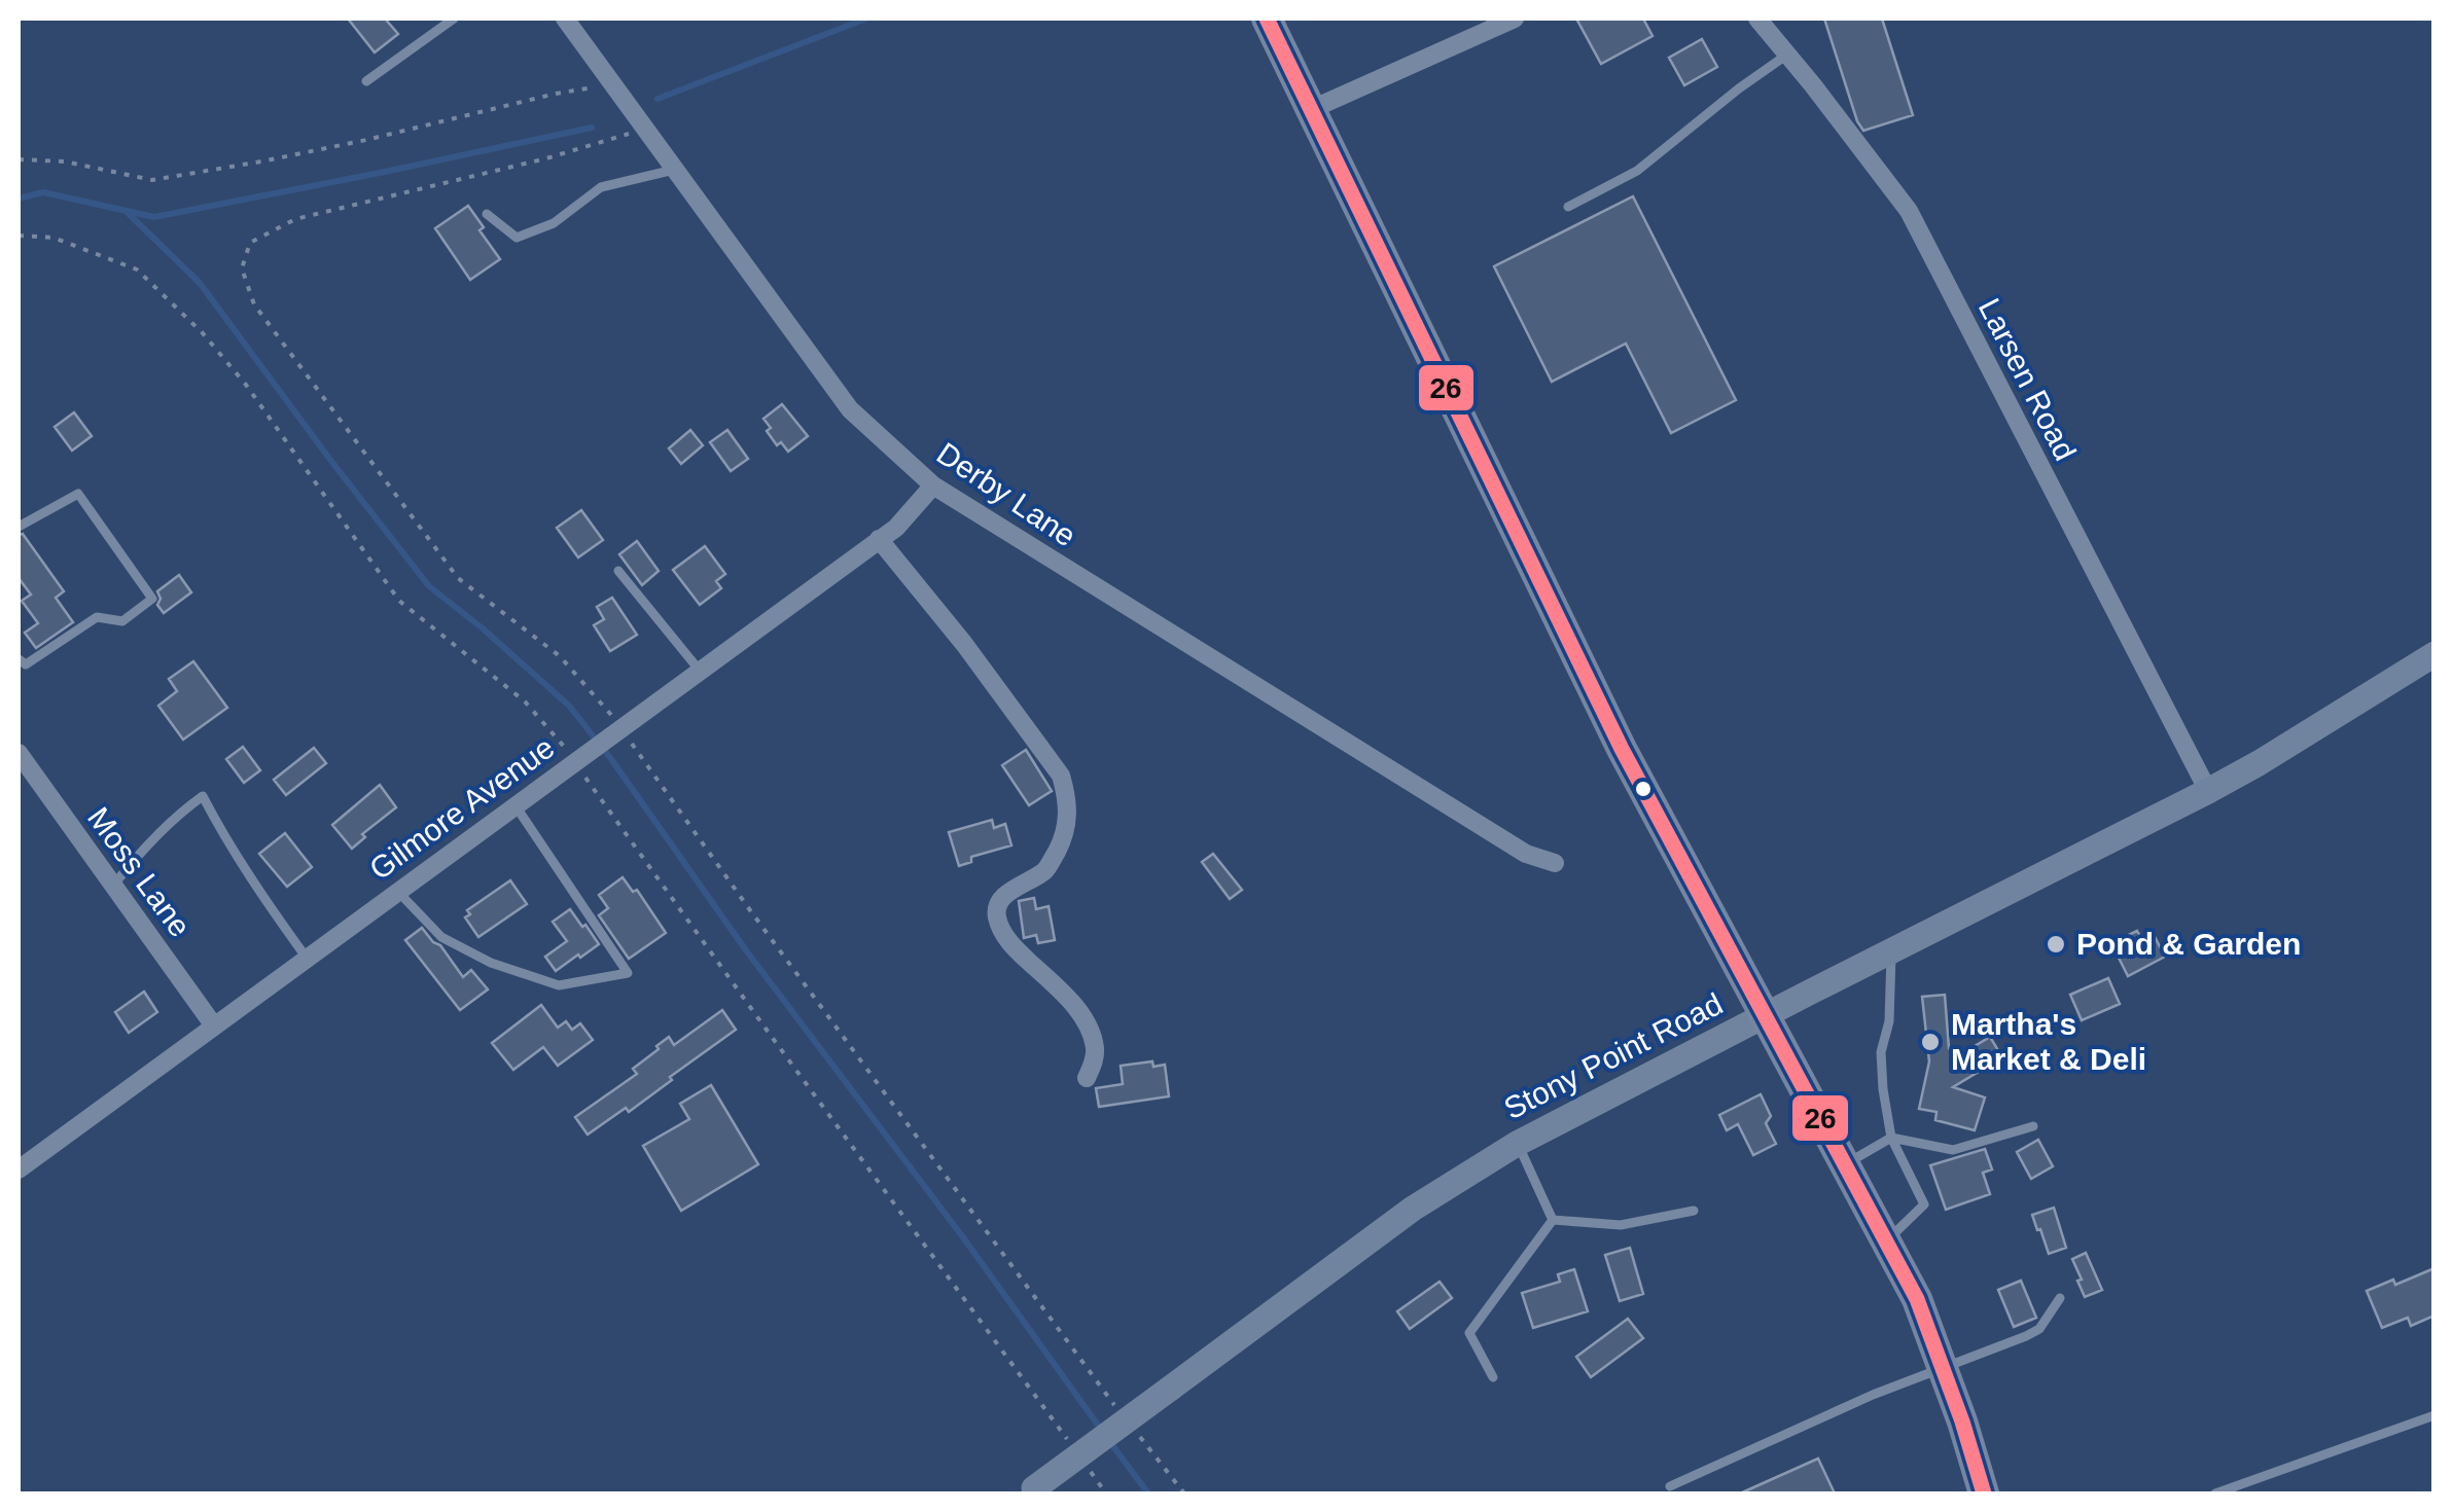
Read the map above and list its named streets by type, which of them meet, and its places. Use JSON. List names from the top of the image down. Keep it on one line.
{"streets":{"main road":["Stony Point Road"],"street":["Larsen Road","Derby Lane","Gilmore Avenue","Moss Lane"]},"crossings":[["Larsen Road","Stony Point Road"],["Derby Lane","Gilmore Avenue"],["Gilmore Avenue","Moss Lane"]],"places":["Pond & Garden","Martha's Market & Deli"],"lines":["transit line 26"]}
